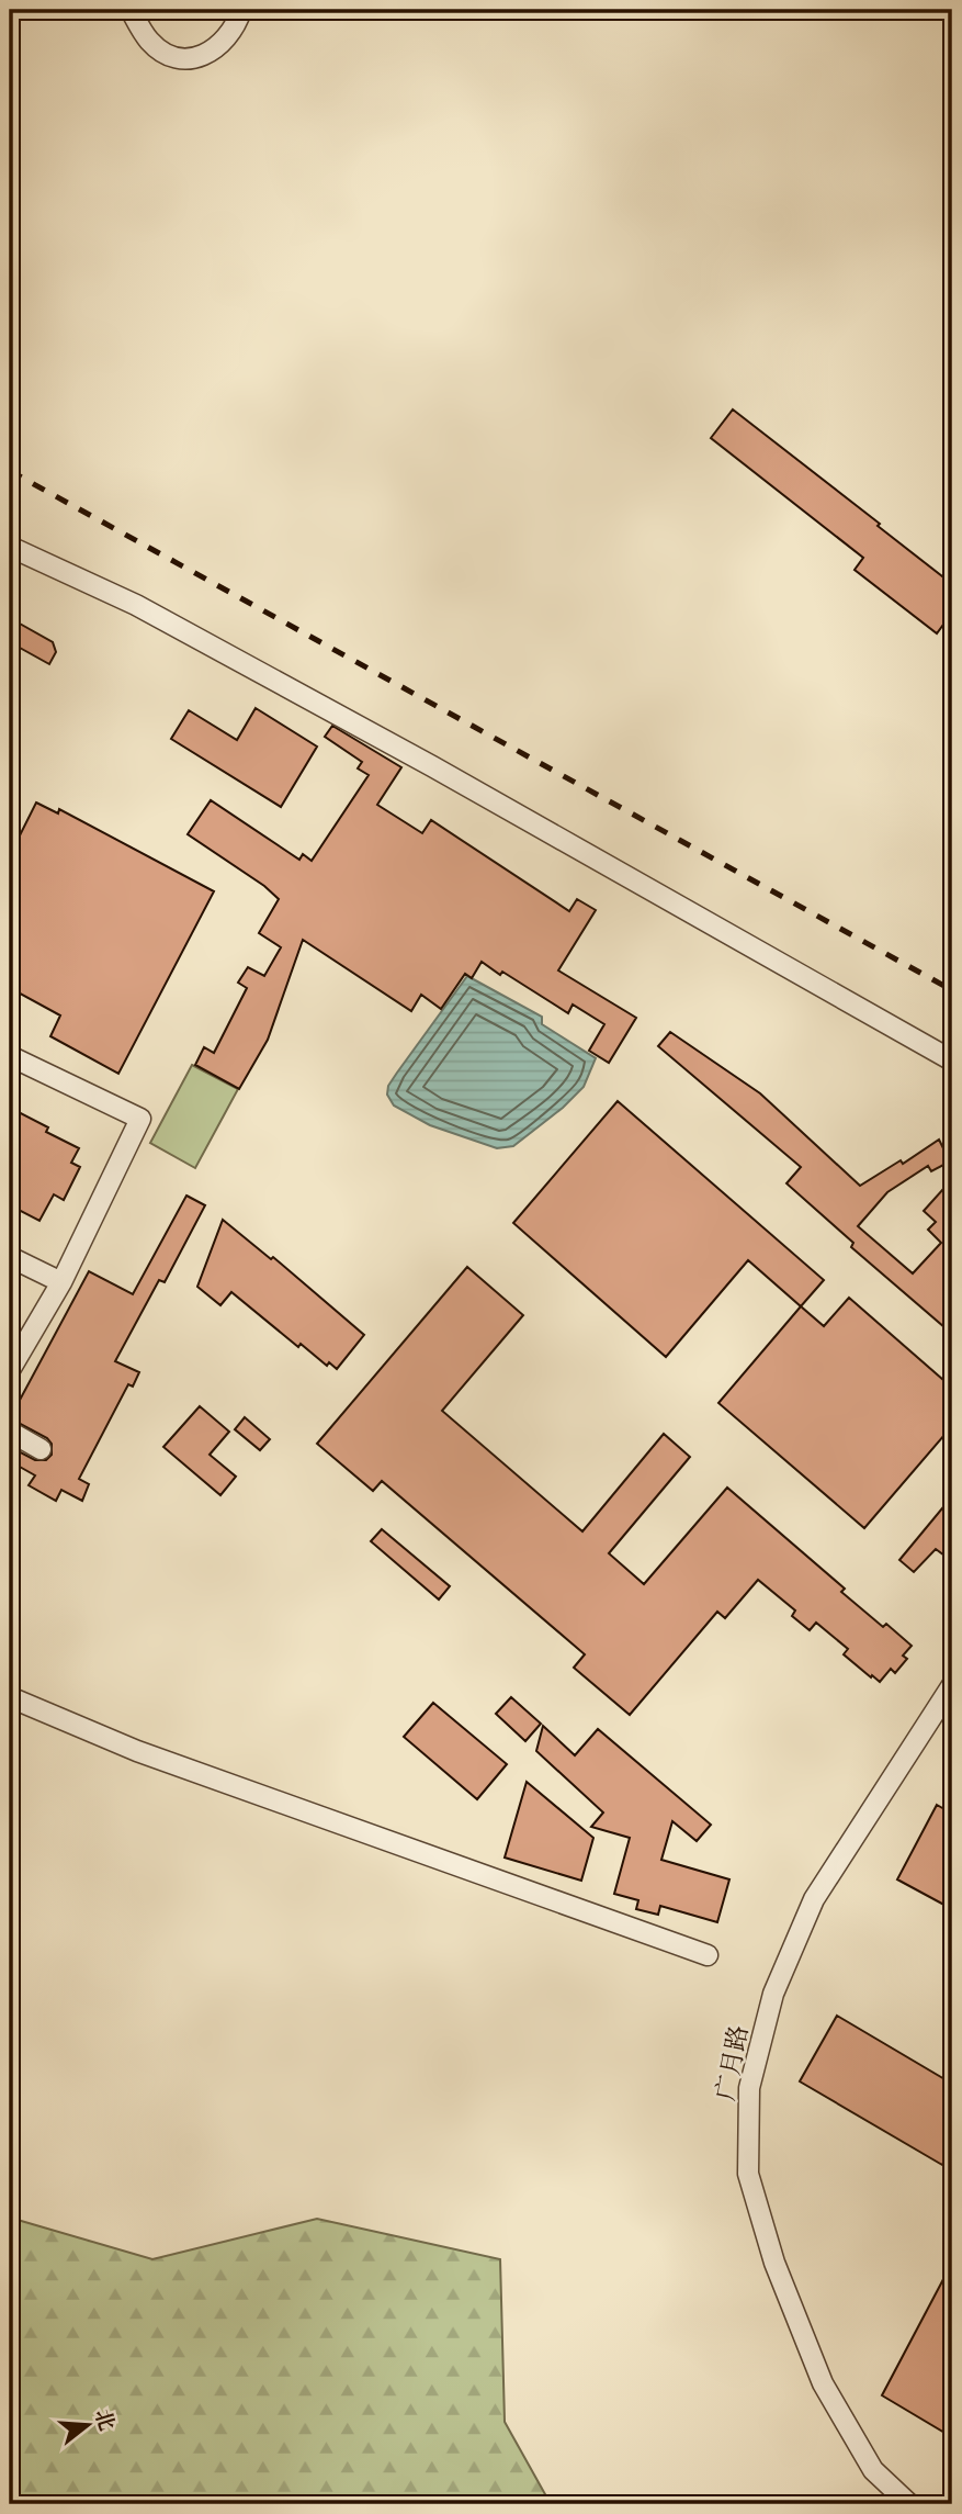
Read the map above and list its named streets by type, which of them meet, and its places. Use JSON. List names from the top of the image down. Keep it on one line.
{"streets":{"street":["广月路"]},"north":"right"}
